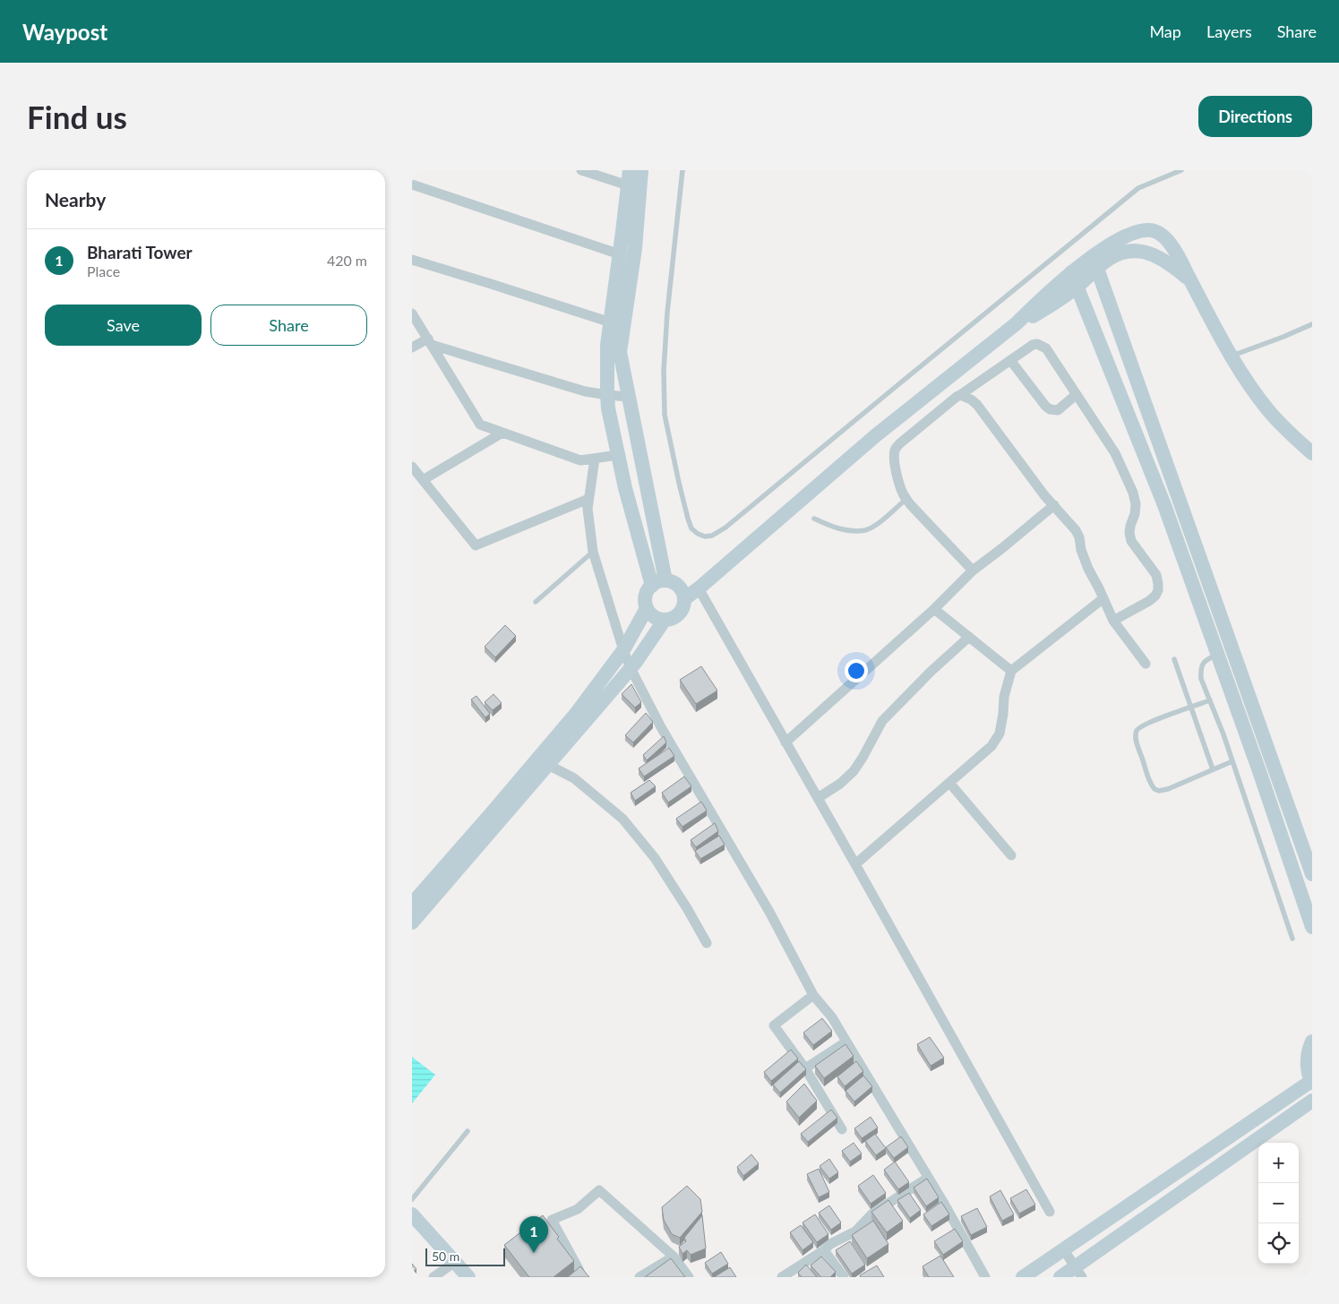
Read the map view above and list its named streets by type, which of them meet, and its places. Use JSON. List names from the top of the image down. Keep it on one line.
{"scale_bar":"50 m","page":{"header":"Waypost","nav":["Map","Layers","Share"],"buttons":["Directions",["Save","Share"]],"title":"Find us","heading":"Nearby","list":[{"mark":"1","name":"Bharati Tower","note":"Place","value":"420 m"}],"map_buttons":["+","−"],"pins":"1","scale":"50 m"}}
